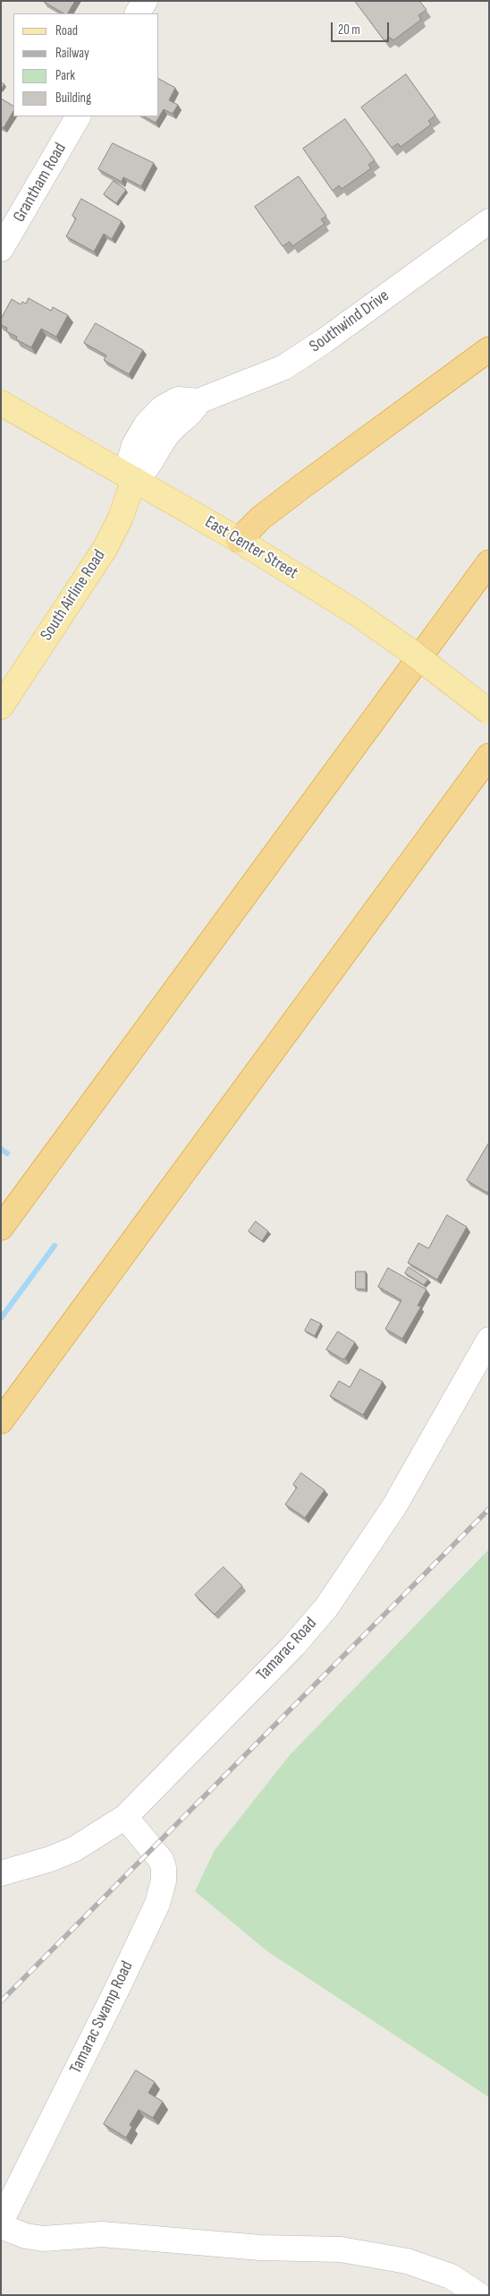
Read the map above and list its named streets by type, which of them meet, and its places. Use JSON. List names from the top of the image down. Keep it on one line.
{"streets":{"main road":["East Center Street","South Airline Road"],"street":["Grantham Road","Southwind Drive","Tamarac Road","Tamarac Swamp Road"]},"crossings":[["Southwind Drive","East Center Street"],["Southwind Drive","South Airline Road"],["East Center Street","South Airline Road"],["Tamarac Road","Tamarac Swamp Road"]],"legend":["Road","Railway","Park","Building"],"scale_bar":"20 m"}
